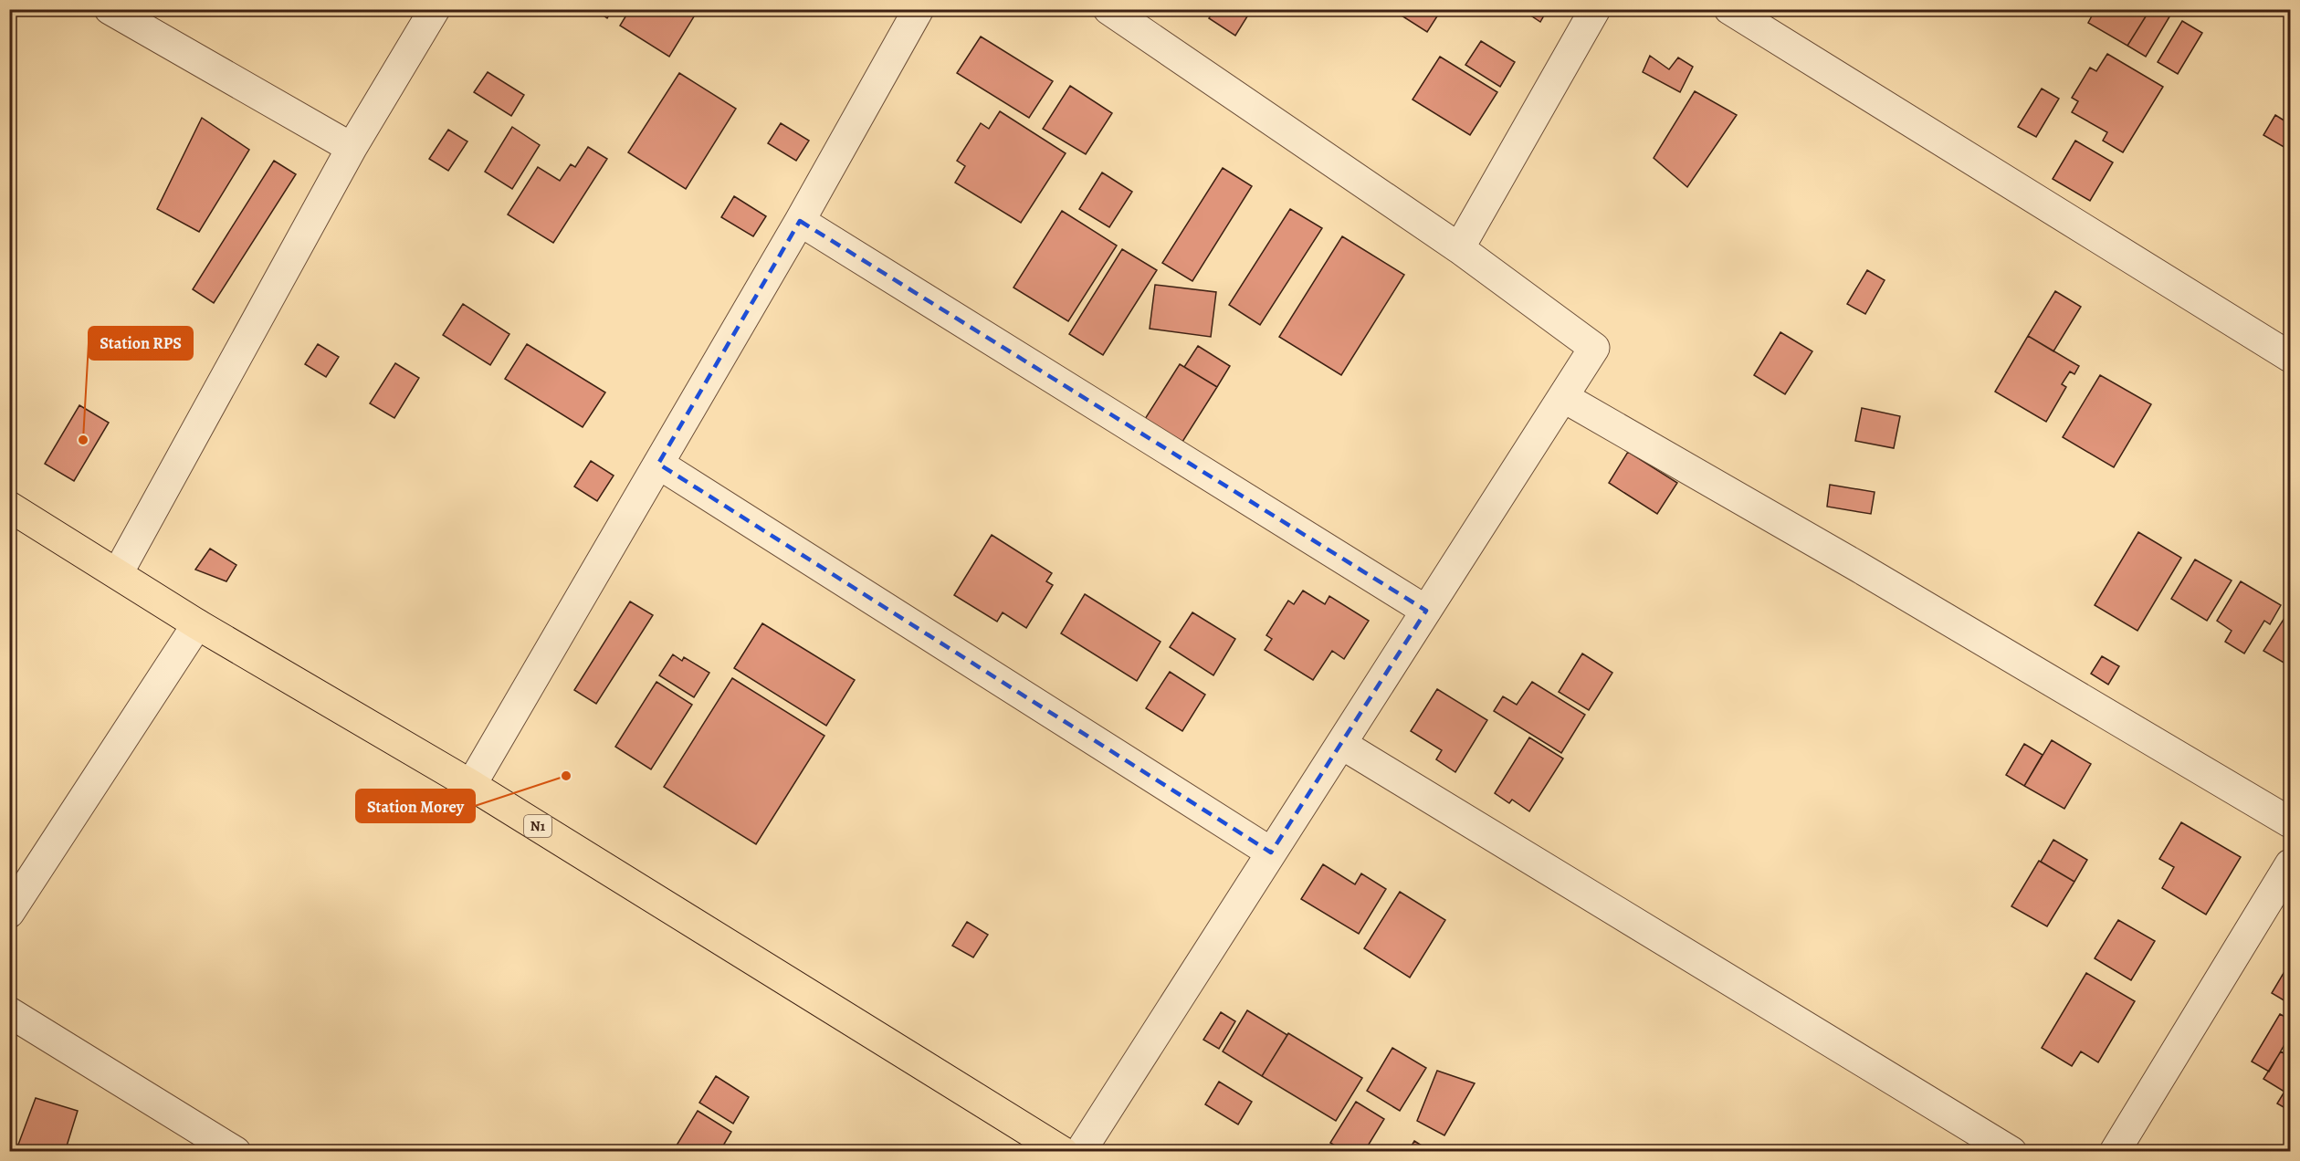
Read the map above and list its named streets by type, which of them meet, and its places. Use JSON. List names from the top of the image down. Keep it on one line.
{"streets":{"main road":["N1"]},"places":["Station RPS","Station Morey"]}
